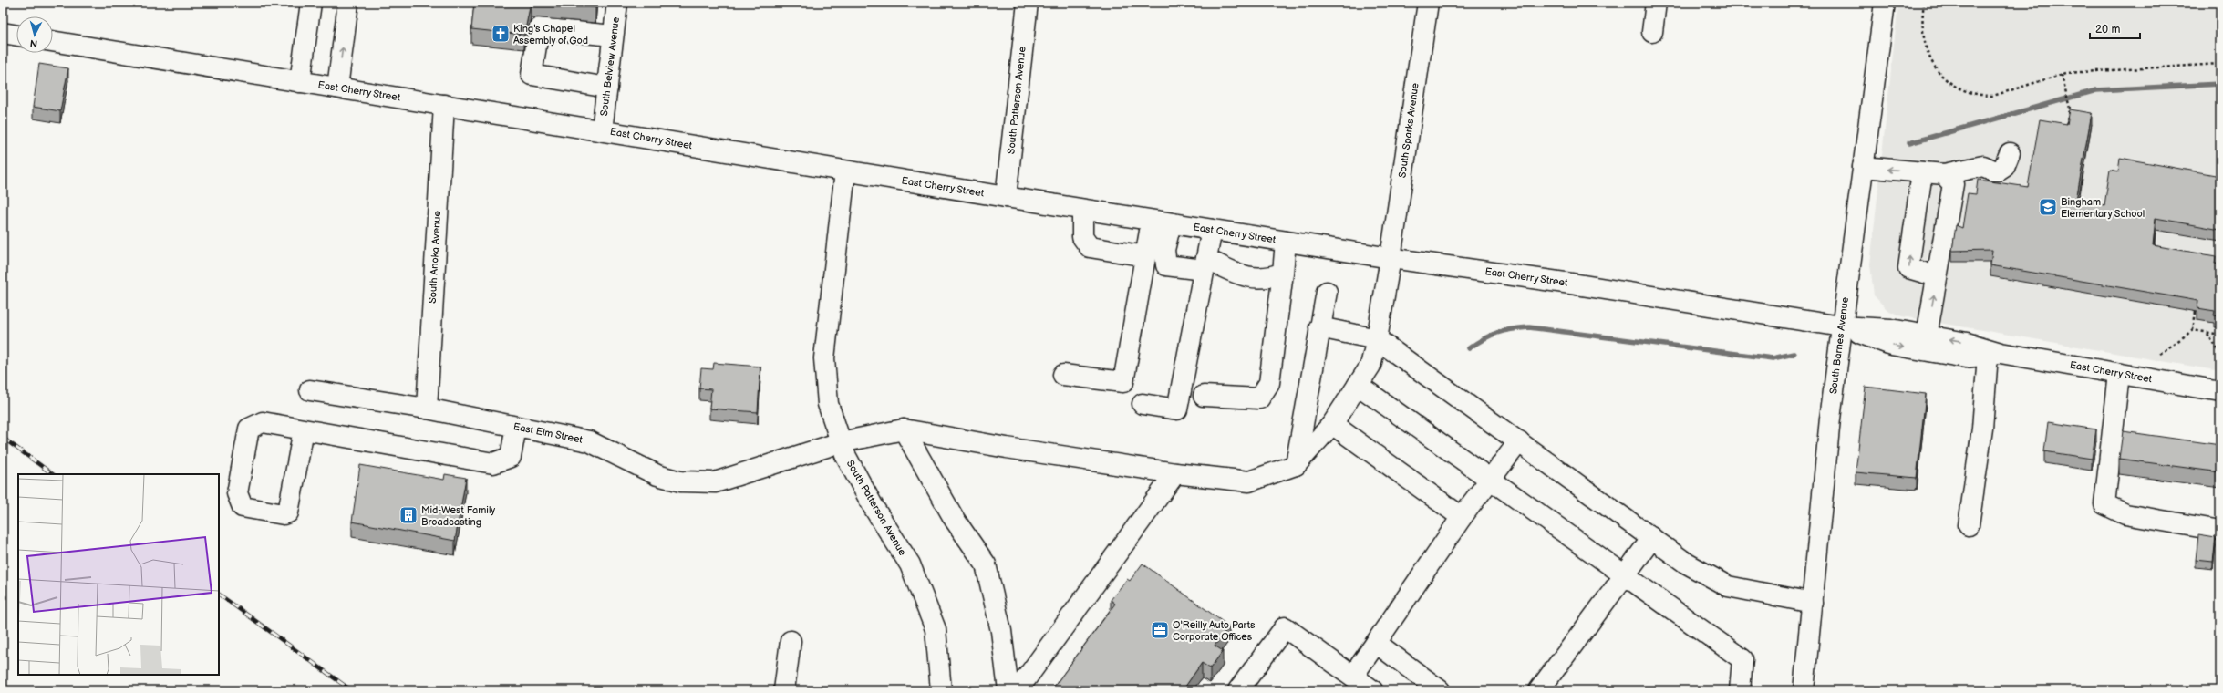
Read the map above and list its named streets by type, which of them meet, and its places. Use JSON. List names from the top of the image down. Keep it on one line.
{"streets":{"street":["South Belview Avenue","East Cherry Street","South Patterson Avenue","South Sparks Avenue","South Anoka Avenue","South Barnes Avenue","East Elm Street"]},"crossings":[["South Belview Avenue","East Cherry Street"],["East Cherry Street","South Patterson Avenue"],["East Cherry Street","South Sparks Avenue"],["East Cherry Street","South Anoka Avenue"],["East Cherry Street","South Barnes Avenue"],["South Patterson Avenue","East Elm Street"],["South Anoka Avenue","East Elm Street"]],"places":{"church":["King's Chapel Assembly of God"],"school or university":["Bingham Elementary School"],"building":["Mid-West Family Broadcasting"],"office":["O'Reilly Auto Parts Corporate Offices"]},"scale_bar":"20 m","north":"bottom"}
